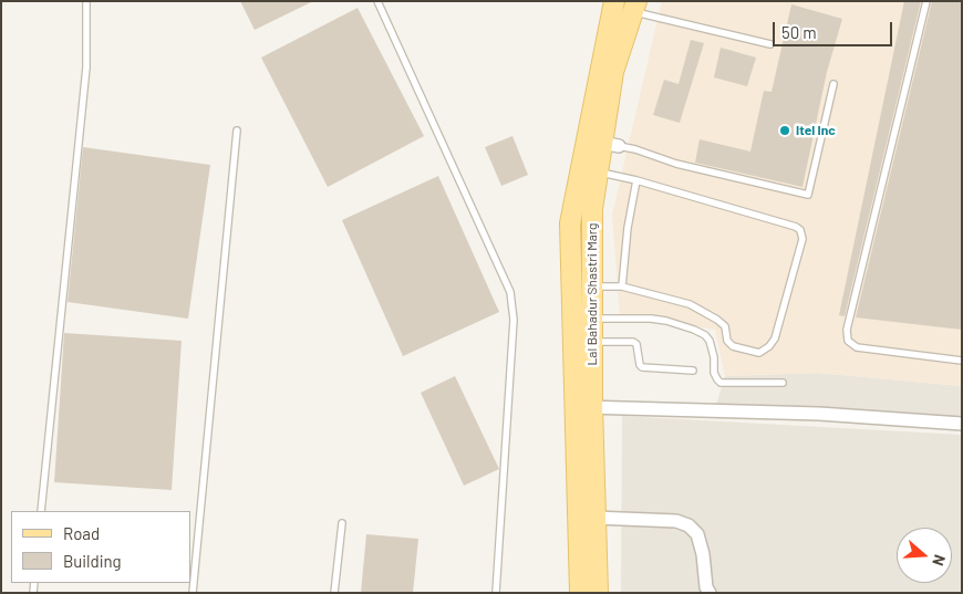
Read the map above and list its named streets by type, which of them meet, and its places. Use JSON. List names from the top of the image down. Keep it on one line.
{"streets":{"main road":["Lal Bahadur Shastri Marg"]},"places":["Itel Inc"],"legend":["Road","Building"],"scale_bar":"50 m","north":"right"}
